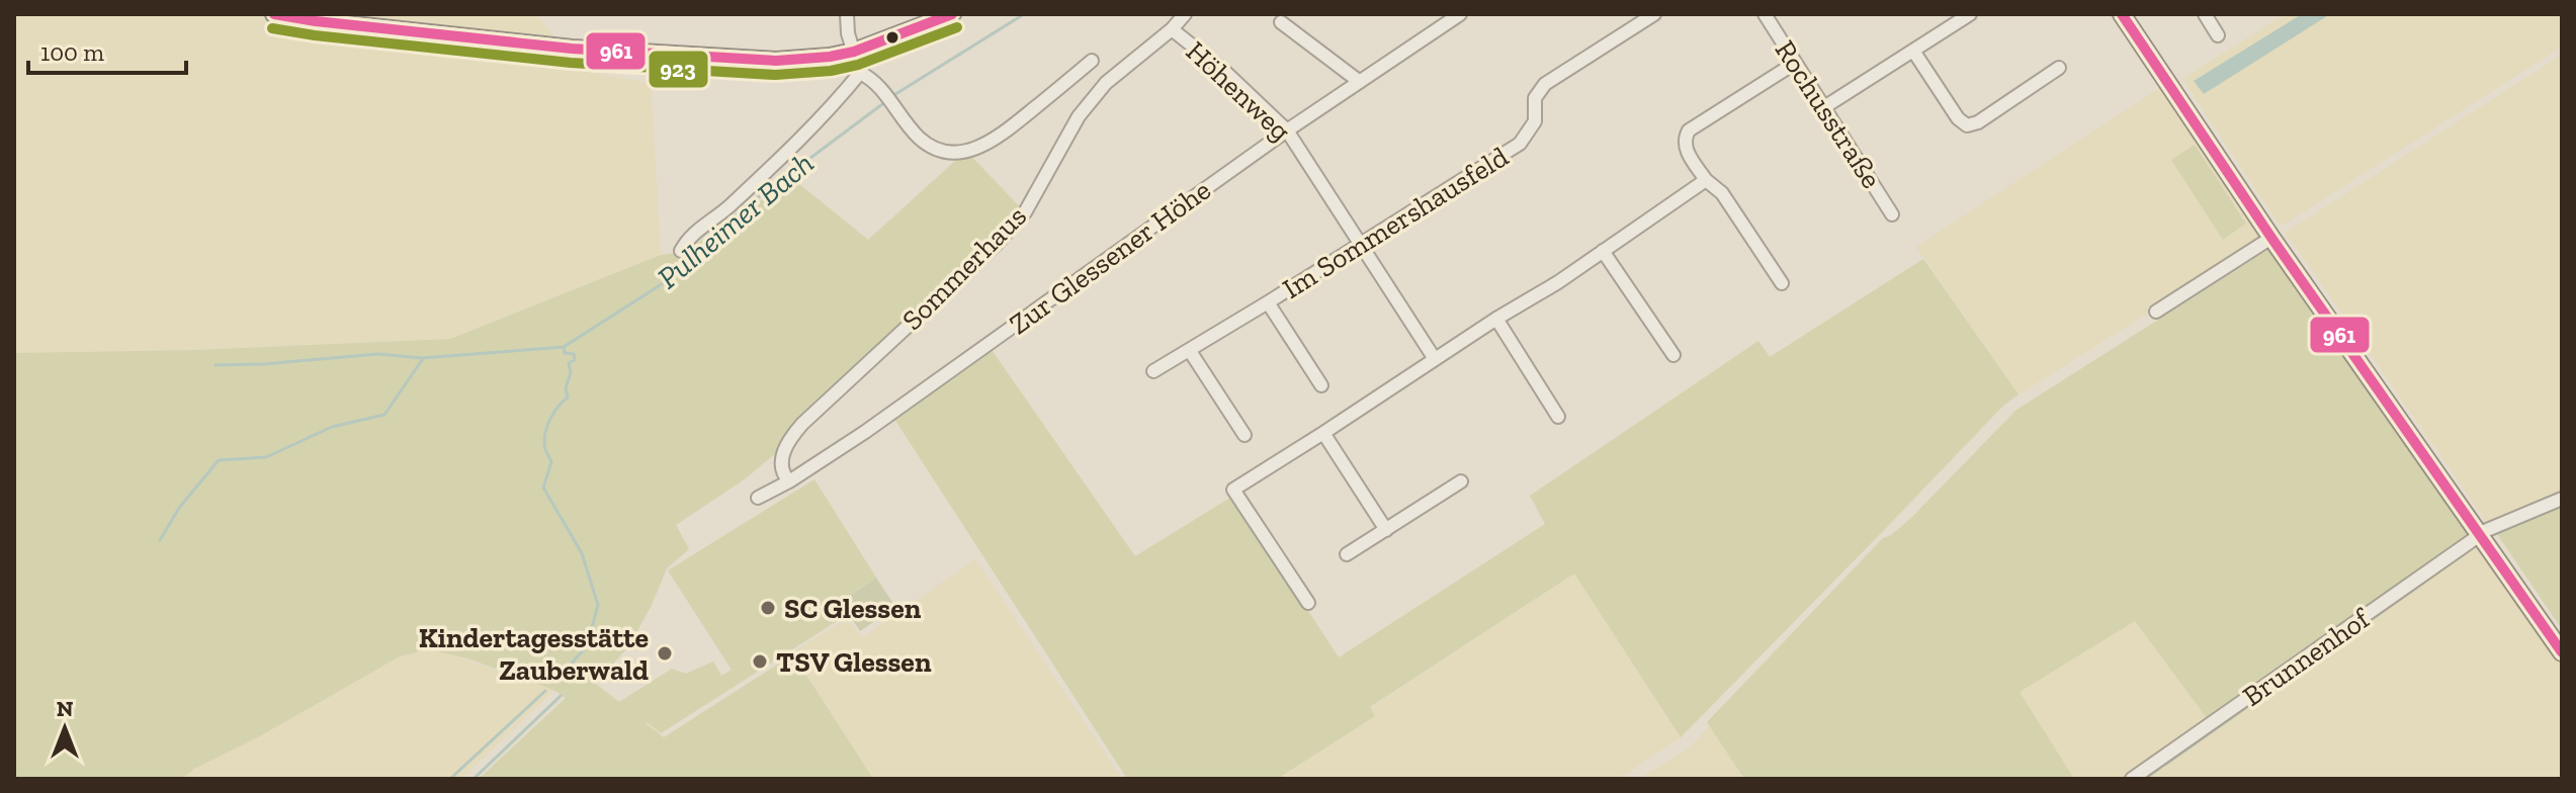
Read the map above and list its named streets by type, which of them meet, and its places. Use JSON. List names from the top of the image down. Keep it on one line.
{"streets":{"street":["Höhenweg","Rochusstraße","Im Sommershausfeld","Zur Glessener Höhe","Sommerhaus","Brunnenhof"]},"crossings":[["Höhenweg","Im Sommershausfeld"],["Höhenweg","Zur Glessener Höhe"],["Höhenweg","Sommerhaus"],["Zur Glessener Höhe","Sommerhaus"]],"water":["Pulheimer Bach"],"places":["SC Glessen","Kindertagesstätte Zauberwald","TSV Glessen"],"lines":["transit line 961","transit line 923"],"scale_bar":"100 m","north":"top"}
